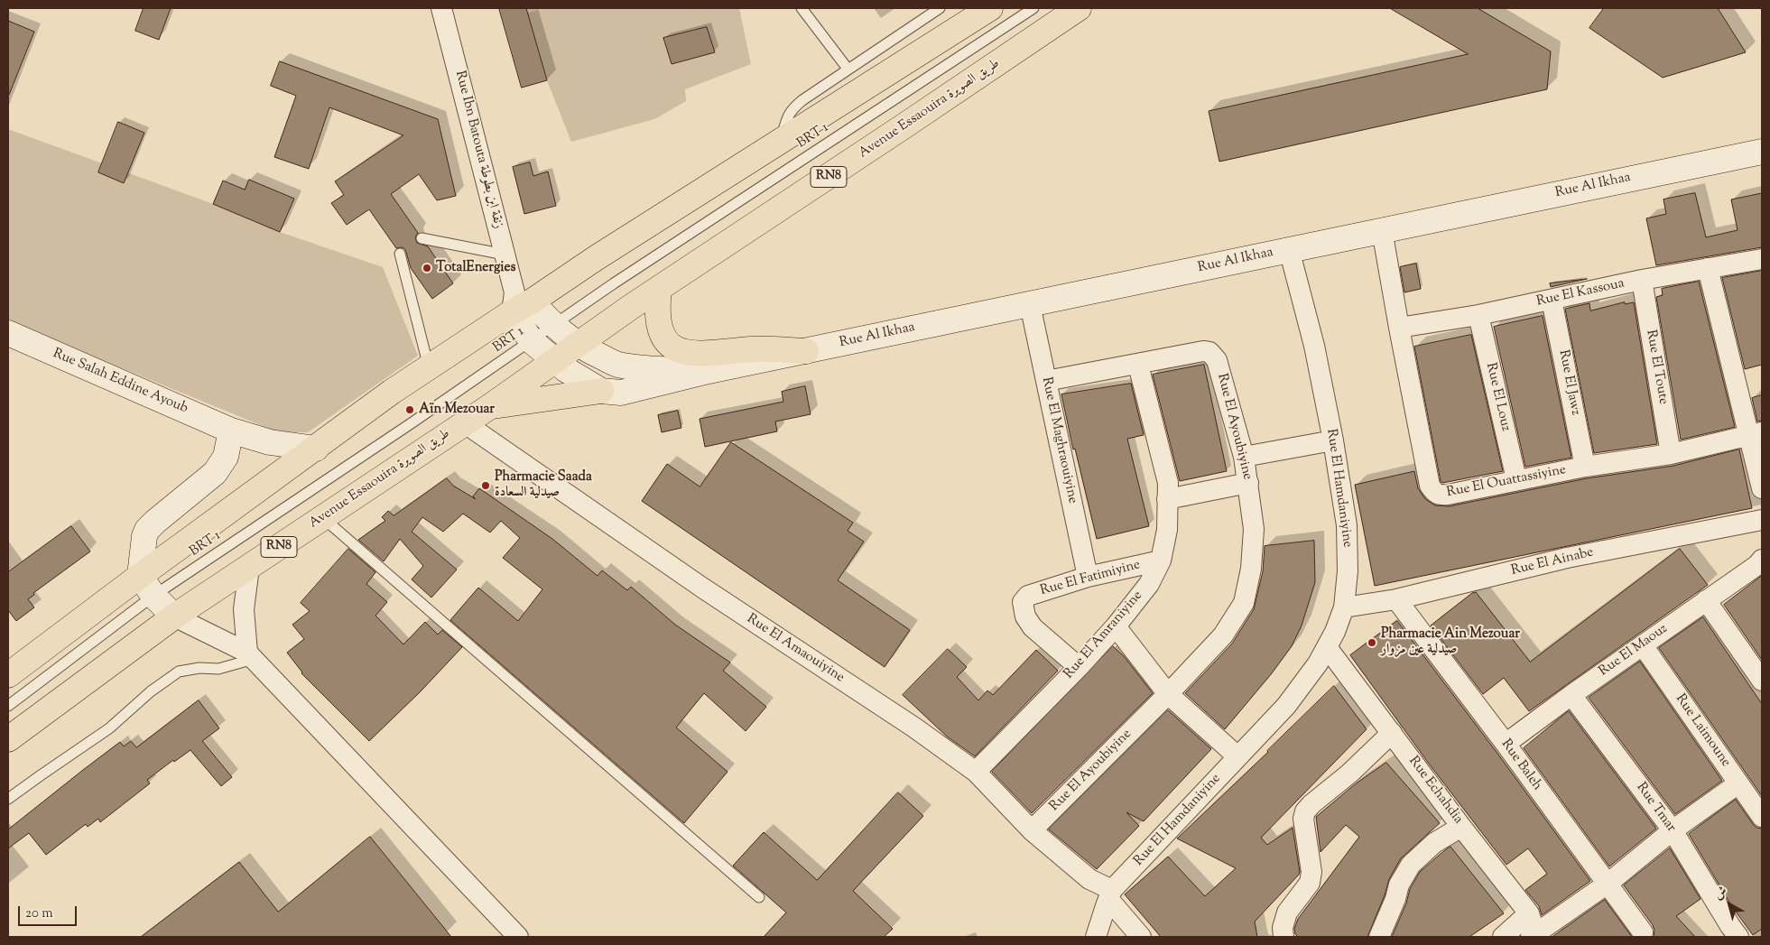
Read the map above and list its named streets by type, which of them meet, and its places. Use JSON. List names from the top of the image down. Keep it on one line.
{"streets":{"main road":["Avenue Essaouira طريق الصويرة","RN8"],"street":["Rue Ibn Batouta زنقة ابن بطوطة","Rue Al Ikhaa","Rue El Kassoua","Rue El Toute","Rue Salah Eddine Ayoub","Rue El Jawz","Rue El Louz","Rue El Ayoubiyine","Rue El Maghraouiyine","Rue El Ouattassiyine","Rue El Hamdaniyine","Rue El Ainabe","Rue El Fatimiyine","Rue El Amraniyine","Rue El Amaouiyine","Rue El Maouz","Rue Laimoune","Rue Baleh","Rue Echahdia","Rue Tmar"],"lane":["BRT 1"]},"crossings":[["Avenue Essaouira طريق الصويرة","RN8"],["Avenue Essaouira طريق الصويرة","Rue Al Ikhaa"],["Avenue Essaouira طريق الصويرة","Rue El Amaouiyine"],["BRT 1","Rue Al Ikhaa"],["Rue Ibn Batouta زنقة ابن بطوطة","Rue Al Ikhaa"],["RN8","Rue Al Ikhaa"],["Rue Al Ikhaa","Rue El Maghraouiyine"],["Rue Al Ikhaa","Rue El Ouattassiyine"],["Rue Al Ikhaa","Rue El Hamdaniyine"],["Rue El Kassoua","Rue El Toute"],["Rue El Kassoua","Rue El Jawz"],["Rue El Kassoua","Rue El Louz"],["Rue El Kassoua","Rue El Ouattassiyine"],["Rue El Toute","Rue El Ouattassiyine"],["Rue El Jawz","Rue El Ouattassiyine"],["Rue El Louz","Rue El Ouattassiyine"],["Rue El Ayoubiyine","Rue El Maghraouiyine"],["Rue El Ayoubiyine","Rue El Amraniyine"],["Rue El Ayoubiyine","Rue El Amaouiyine"],["Rue El Maghraouiyine","Rue El Fatimiyine"],["Rue El Hamdaniyine","Rue El Ainabe"],["Rue El Hamdaniyine","Rue El Amaouiyine"],["Rue El Hamdaniyine","Rue Echahdia"],["Rue El Ainabe","Rue Baleh"],["Rue El Fatimiyine","Rue El Amraniyine"],["Rue El Amraniyine","Rue El Amaouiyine"],["Rue El Maouz","Rue Laimoune"],["Rue El Maouz","Rue Baleh"],["Rue El Maouz","Rue Tmar"]],"places":["TotalEnergies","Aïn Mezouar","Pharmacie Saada صيدلية السعادة","Pharmacie Ain Mezouar صيدلية عين مزوار"],"scale_bar":"20 m","north":"top left"}
